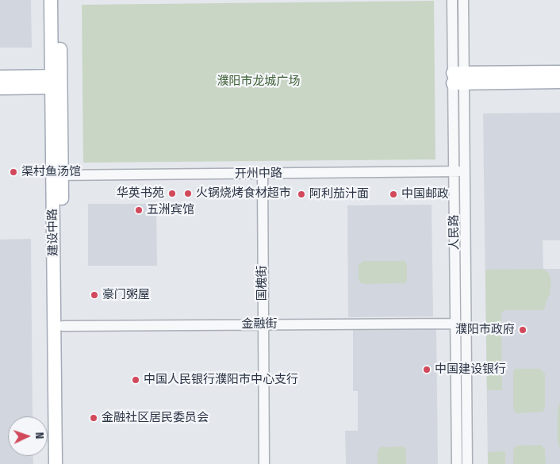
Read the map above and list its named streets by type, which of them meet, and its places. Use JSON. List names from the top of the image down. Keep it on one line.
{"streets":{"main road":["建设中路"],"street":["开州中路","人民路","国槐街","金融街"]},"crossings":[["开州中路","建设中路"],["开州中路","人民路"],["开州中路","国槐街"],["建设中路","金融街"],["人民路","金融街"],["国槐街","金融街"]],"parks":["濮阳市龙城广场"],"places":["渠村鱼汤馆","华英书苑","火锅烧烤食材超市","阿利茄汁面","中国邮政","五洲宾馆","豪门粥屋","濮阳市政府","中国建设银行","中国人民银行濮阳市中心支行","金融社区居民委员会"],"north":"right"}
